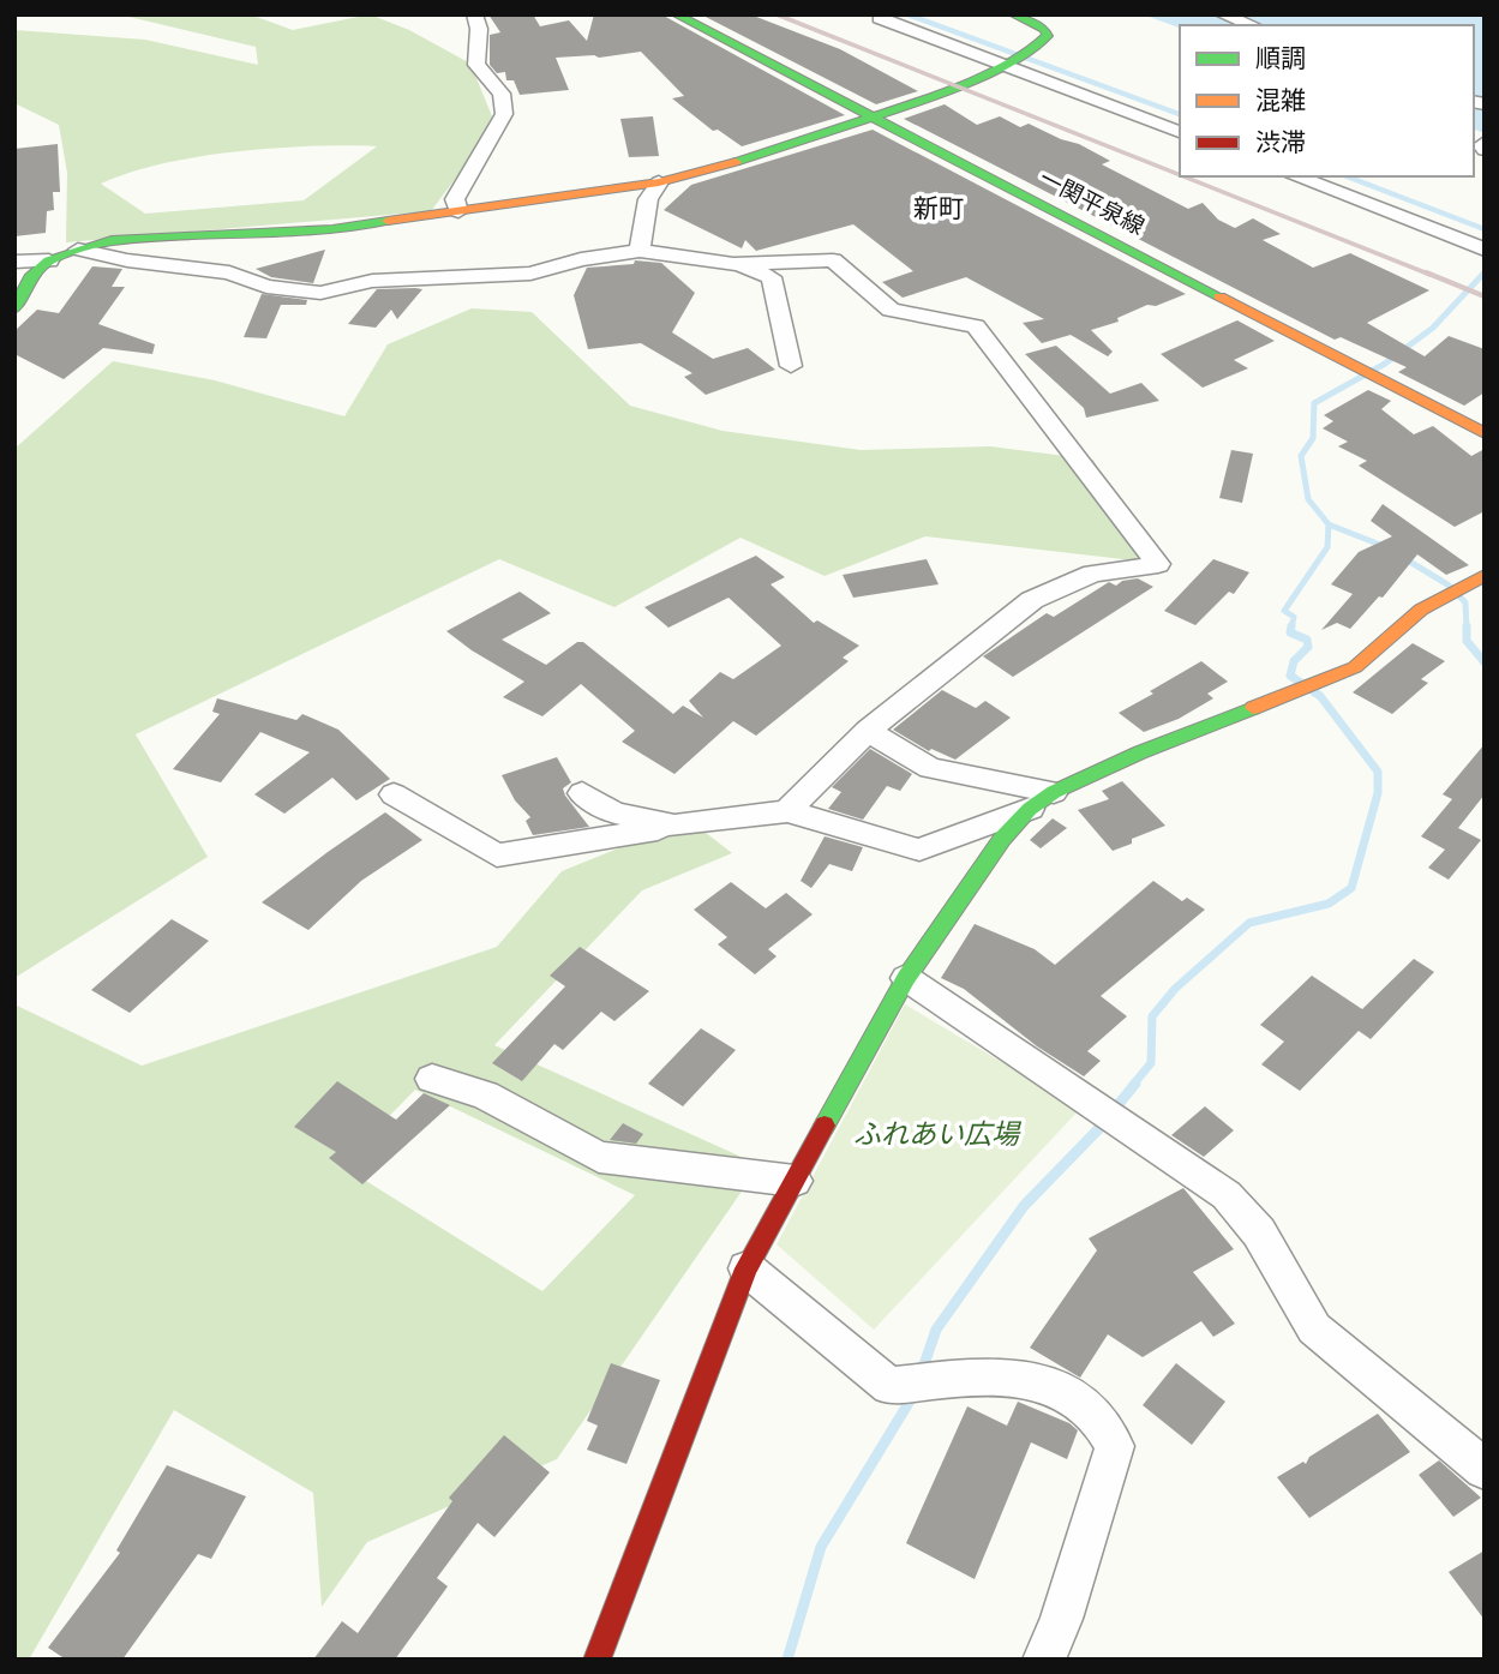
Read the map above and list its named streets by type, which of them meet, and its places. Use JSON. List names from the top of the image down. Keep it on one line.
{"streets":{"street":["一関平泉線"]},"districts":["新町"],"parks":["ふれあい広場"],"legend":["順調","混雑","渋滞"]}
